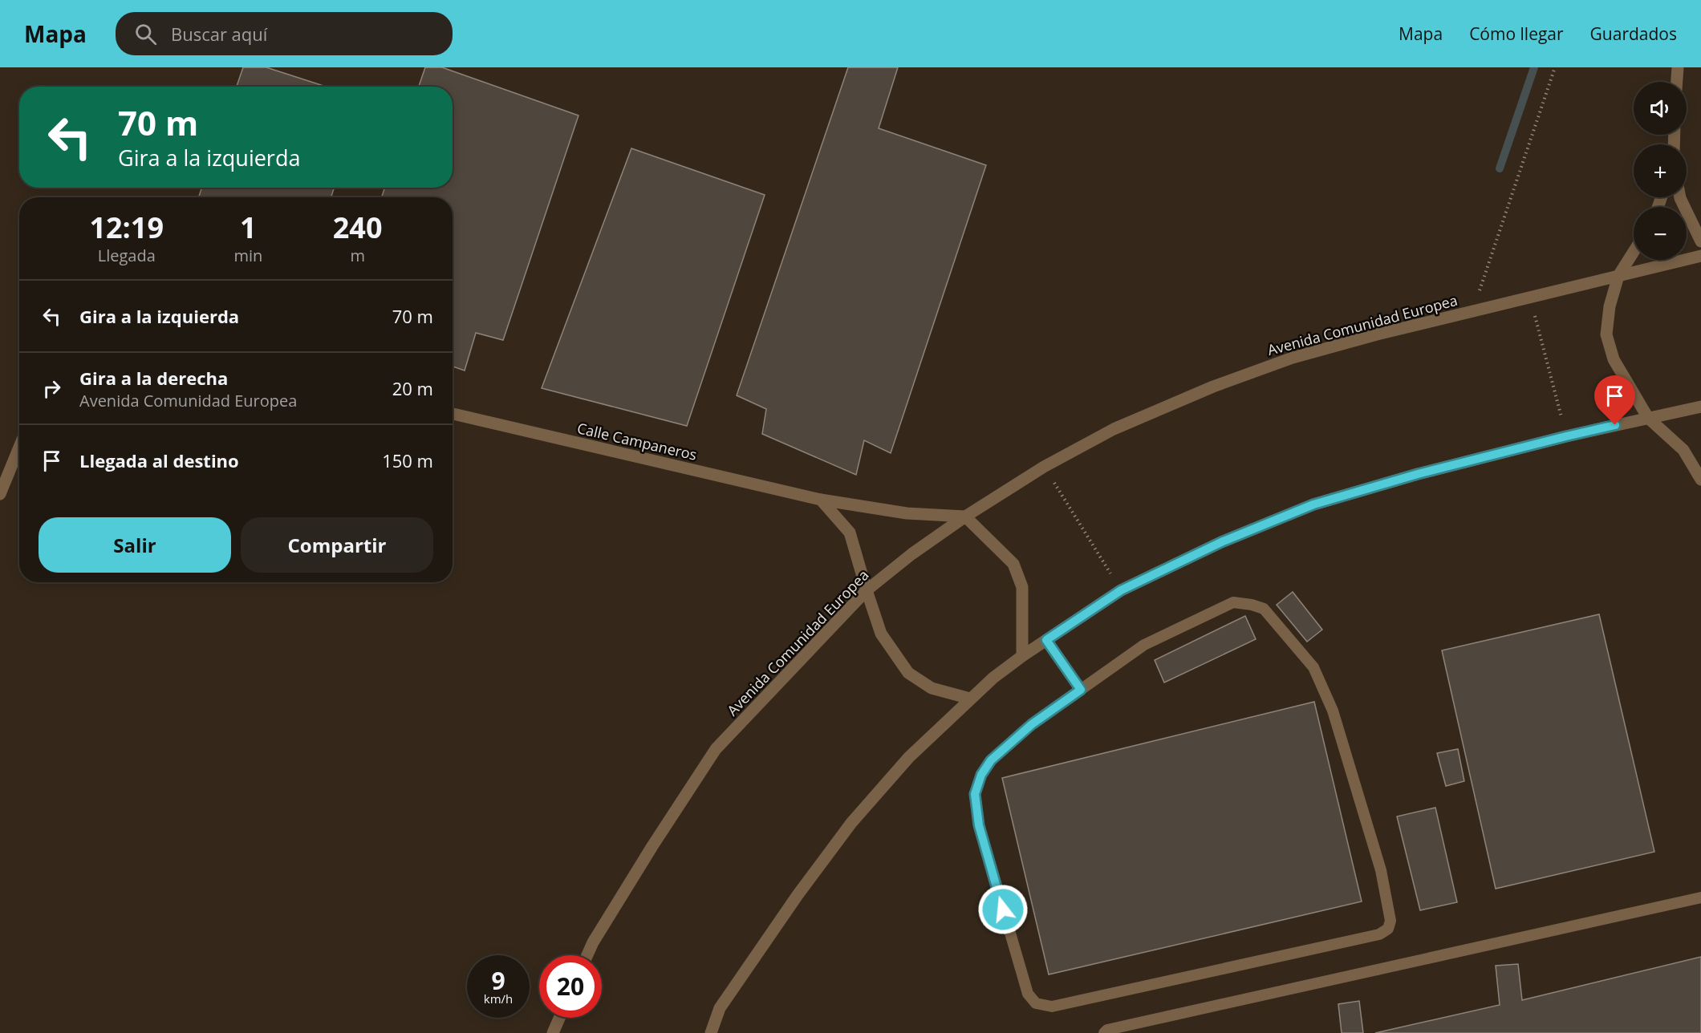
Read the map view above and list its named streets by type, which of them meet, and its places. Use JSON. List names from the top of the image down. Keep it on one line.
{"streets":{"street":["Avenida Comunidad Europea","Calle Campaneros"]},"crossings":[["Avenida Comunidad Europea","Calle Campaneros"]],"page":{"header":"Mapa","search":"Buscar aquí","nav":["Mapa","Cómo llegar","Guardados"],"map_buttons":["+","−"],"turn":["70 m","Gira a la izquierda"],"eta":["12:19","Llegada","1","min","240","m"],"list":[{"name":"Gira a la izquierda","value":"70 m"},{"name":"Gira a la derecha","note":"Avenida Comunidad Europea","value":"20 m"},{"name":"Llegada al destino","value":"150 m"}],"buttons":["Salir","Compartir"],"speed":"9 km/h","limit":"20"}}
